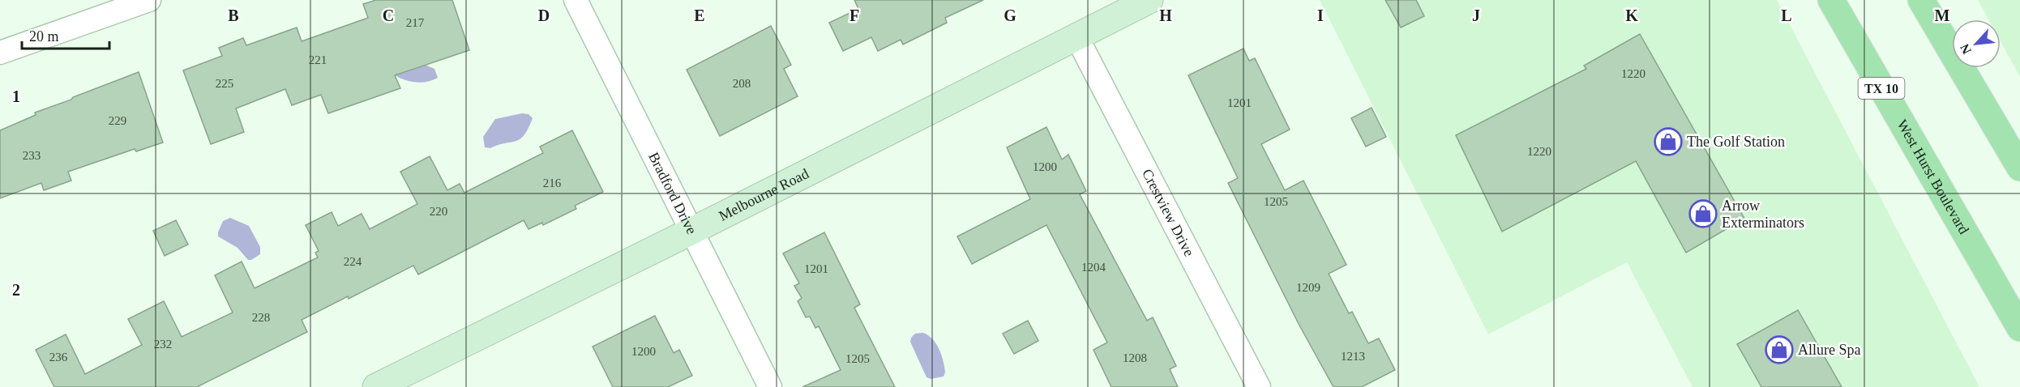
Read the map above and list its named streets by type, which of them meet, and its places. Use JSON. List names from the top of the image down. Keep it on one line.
{"streets":{"main road":["TX 10","West Hurst Boulevard"],"street":["Bradford Drive","Melbourne Road","Crestview Drive"]},"crossings":[["Bradford Drive","Melbourne Road"],["Melbourne Road","Crestview Drive"]],"places":{"shop":["The Golf Station","Arrow Exterminators","Allure Spa"]},"house_numbers":["217","221","1220","225","208","1201","229","1220","233","1200","216","1205","220","224","1204","1201","1209","228","232","1200","1213","236","1208","1205"],"scale_bar":"20 m","north":"bottom left","grid":{"columns":["B","C","D","E","F","G","H","I","J","K","L","M"],"rows":["1","2"]}}
